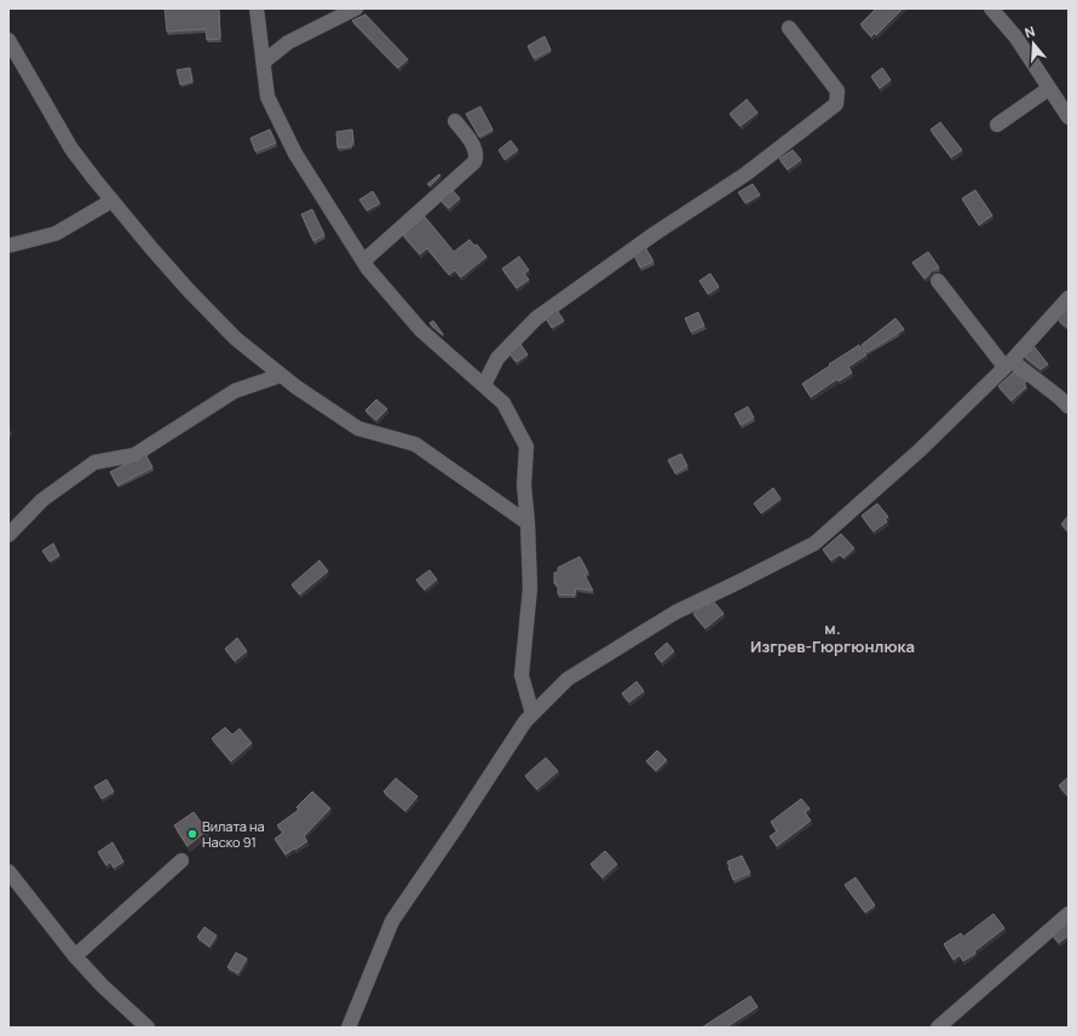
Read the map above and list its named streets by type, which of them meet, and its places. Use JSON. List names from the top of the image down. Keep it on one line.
{"districts":["м. Изгрев-Гюргюнлюка"],"places":["Вилата на Наско 91"],"north":"top"}
